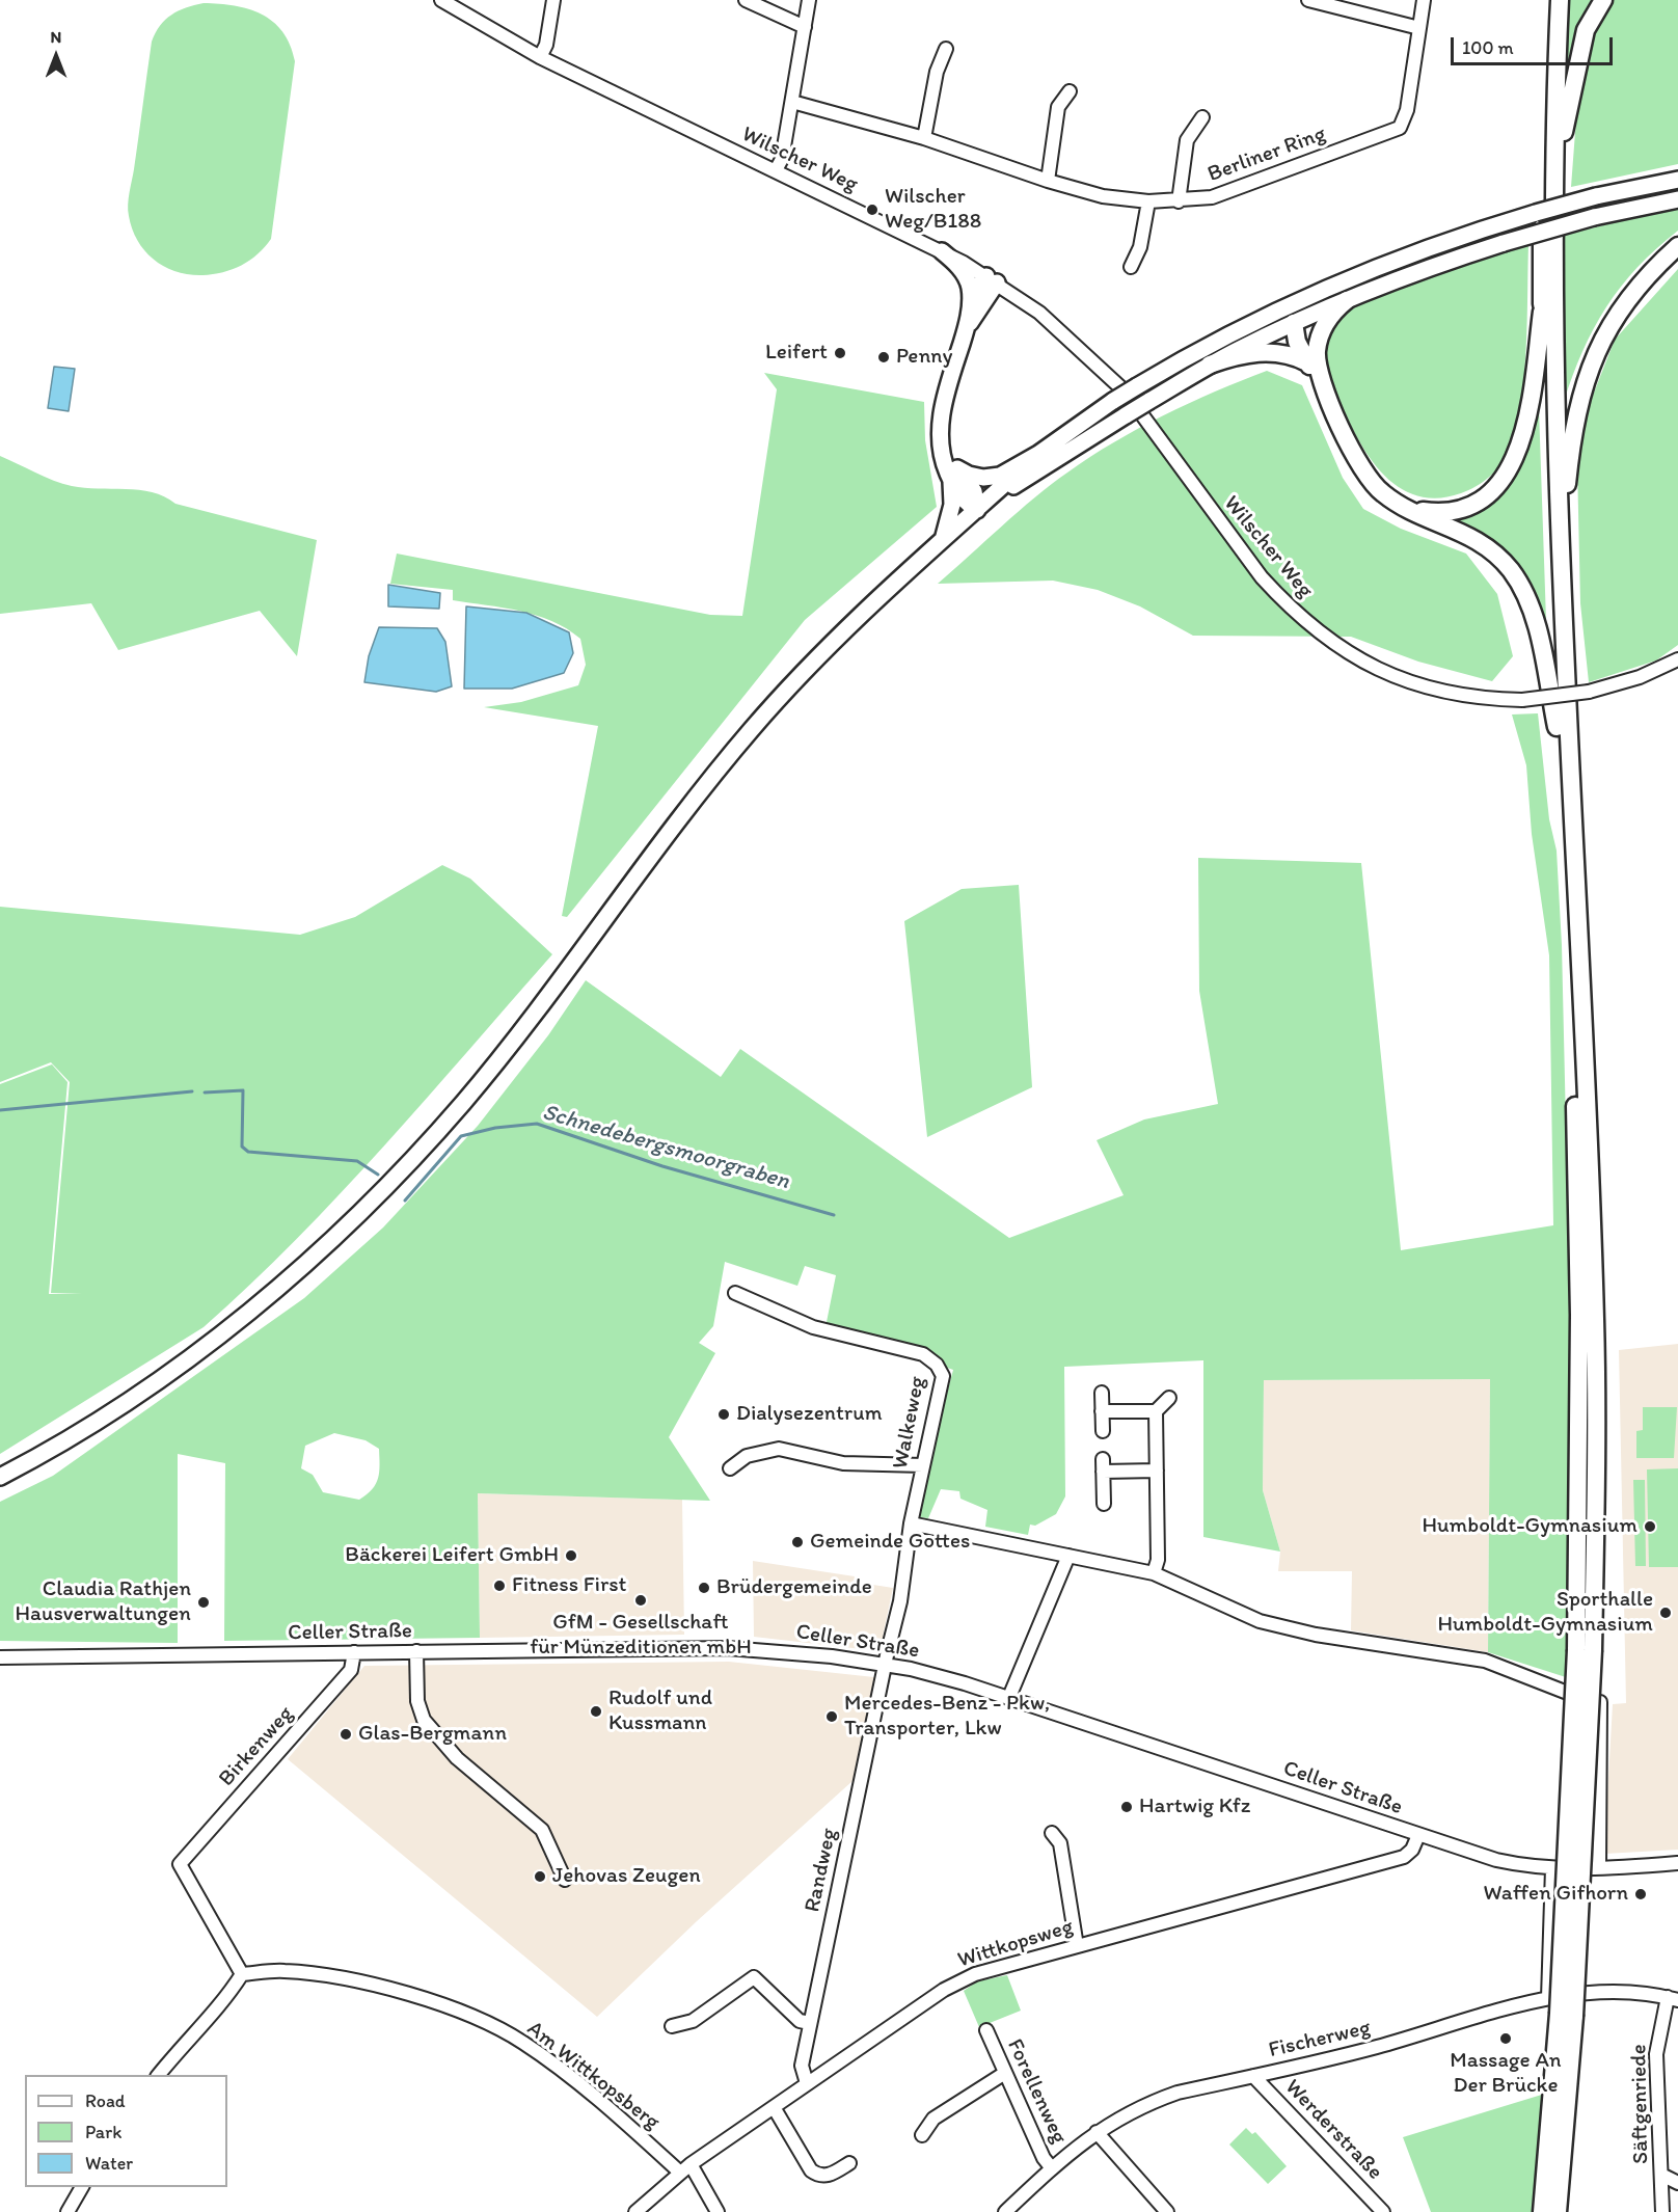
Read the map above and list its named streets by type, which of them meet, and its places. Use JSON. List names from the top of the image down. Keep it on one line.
{"streets":{"street":["Berliner Ring","Wilscher Weg","Walkeweg","Celler Straße","Birkenweg","Randweg","Wittkopsweg","Fischerweg","Am Wittkopsberg","Forellenweg","Säftgenriede","Werderstraße"]},"crossings":[["Walkeweg","Celler Straße"],["Walkeweg","Randweg"],["Celler Straße","Birkenweg"],["Celler Straße","Randweg"],["Celler Straße","Wittkopsweg"],["Birkenweg","Am Wittkopsberg"],["Randweg","Wittkopsweg"],["Wittkopsweg","Am Wittkopsberg"],["Fischerweg","Forellenweg"],["Fischerweg","Säftgenriede"],["Fischerweg","Werderstraße"]],"water":["Schnedebergsmoorgraben"],"places":["Wilscher Weg/B188","Leifert","Penny","Dialysezentrum","Humboldt-Gymnasium","Gemeinde Gottes","Bäckerei Leifert GmbH","Fitness First","Brüdergemeinde","GfM - Gesellschaft für Münzeditionen mbH","Claudia Rathjen Hausverwaltungen","Sporthalle Humboldt-Gymnasium","Rudolf und Kussmann","Mercedes-Benz - Pkw, Transporter, Lkw","Glas-Bergmann","Hartwig Kfz","Jehovas Zeugen","Waffen Gifhorn","Massage An Der Brücke"],"legend":["Road","Park","Water"],"scale_bar":"100 m","north":"top"}
